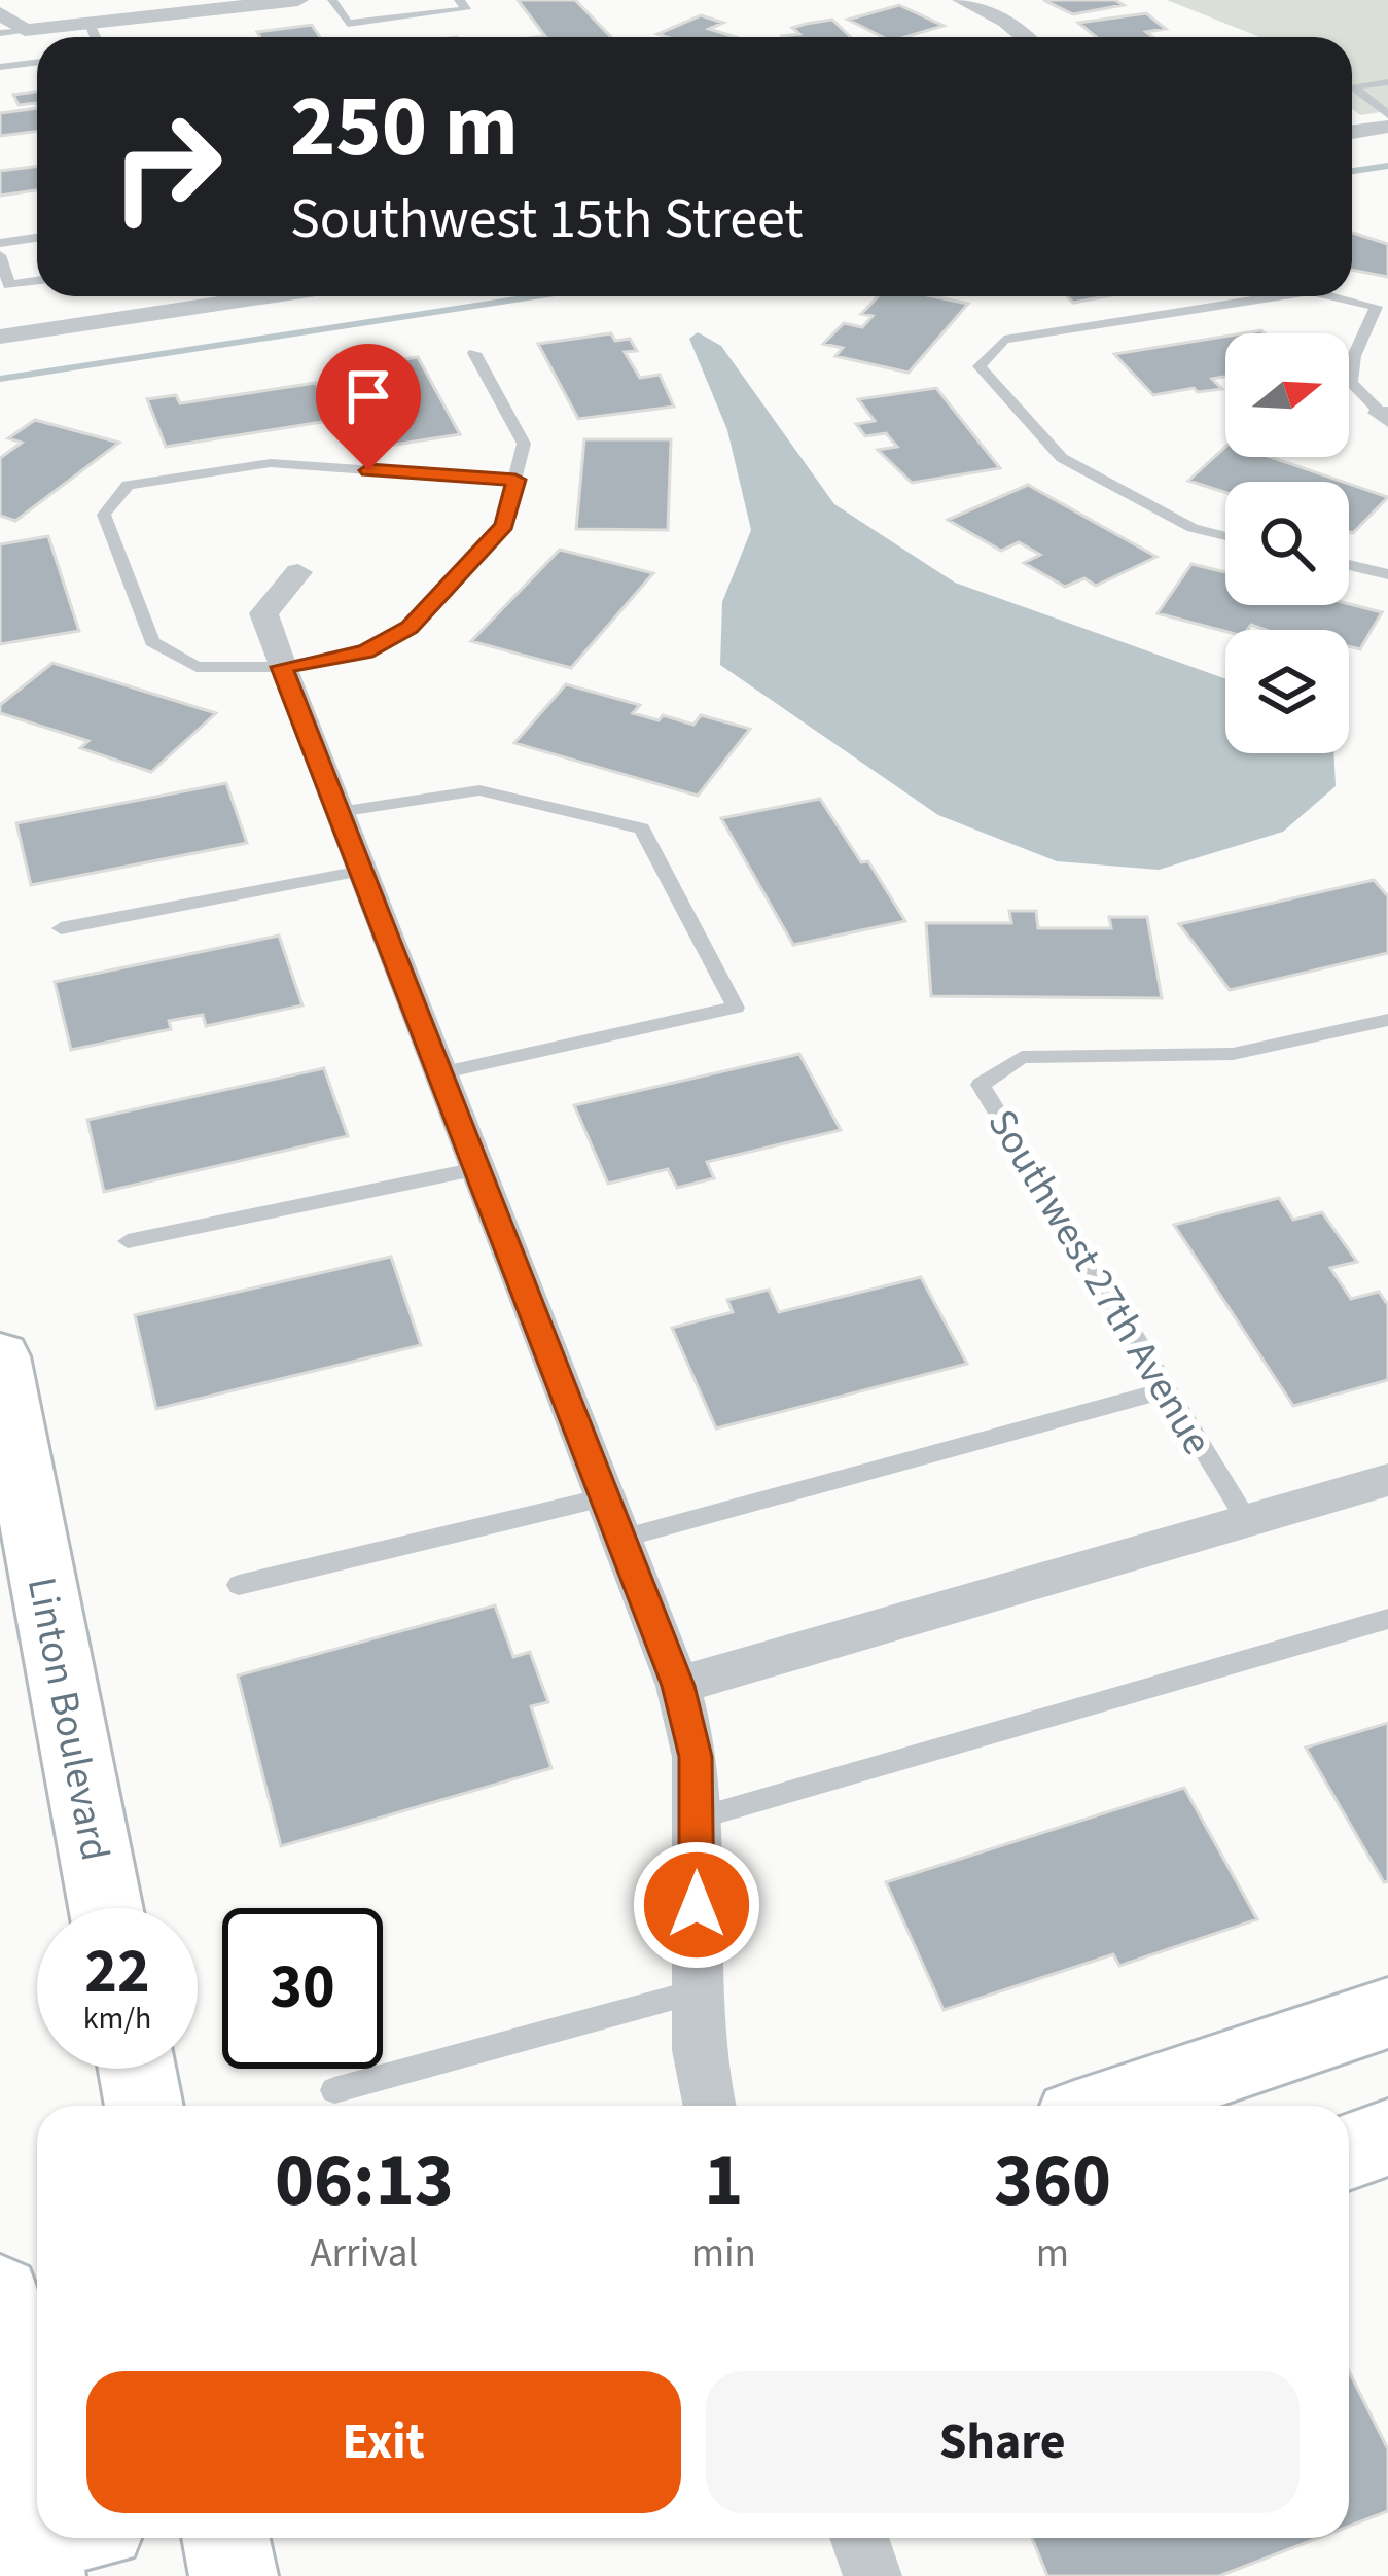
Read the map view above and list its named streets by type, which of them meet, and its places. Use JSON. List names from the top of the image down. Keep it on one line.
{"streets":{"main road":["Linton Boulevard"],"lane":["Southwest 27th Avenue"]},"north":"right","page":{"turn":["250 m","Southwest 15th Street"],"speed":"22 km/h","limit":"30","eta":["06:13","Arrival","1","min","360","m"],"buttons":["Exit","Share"]}}
